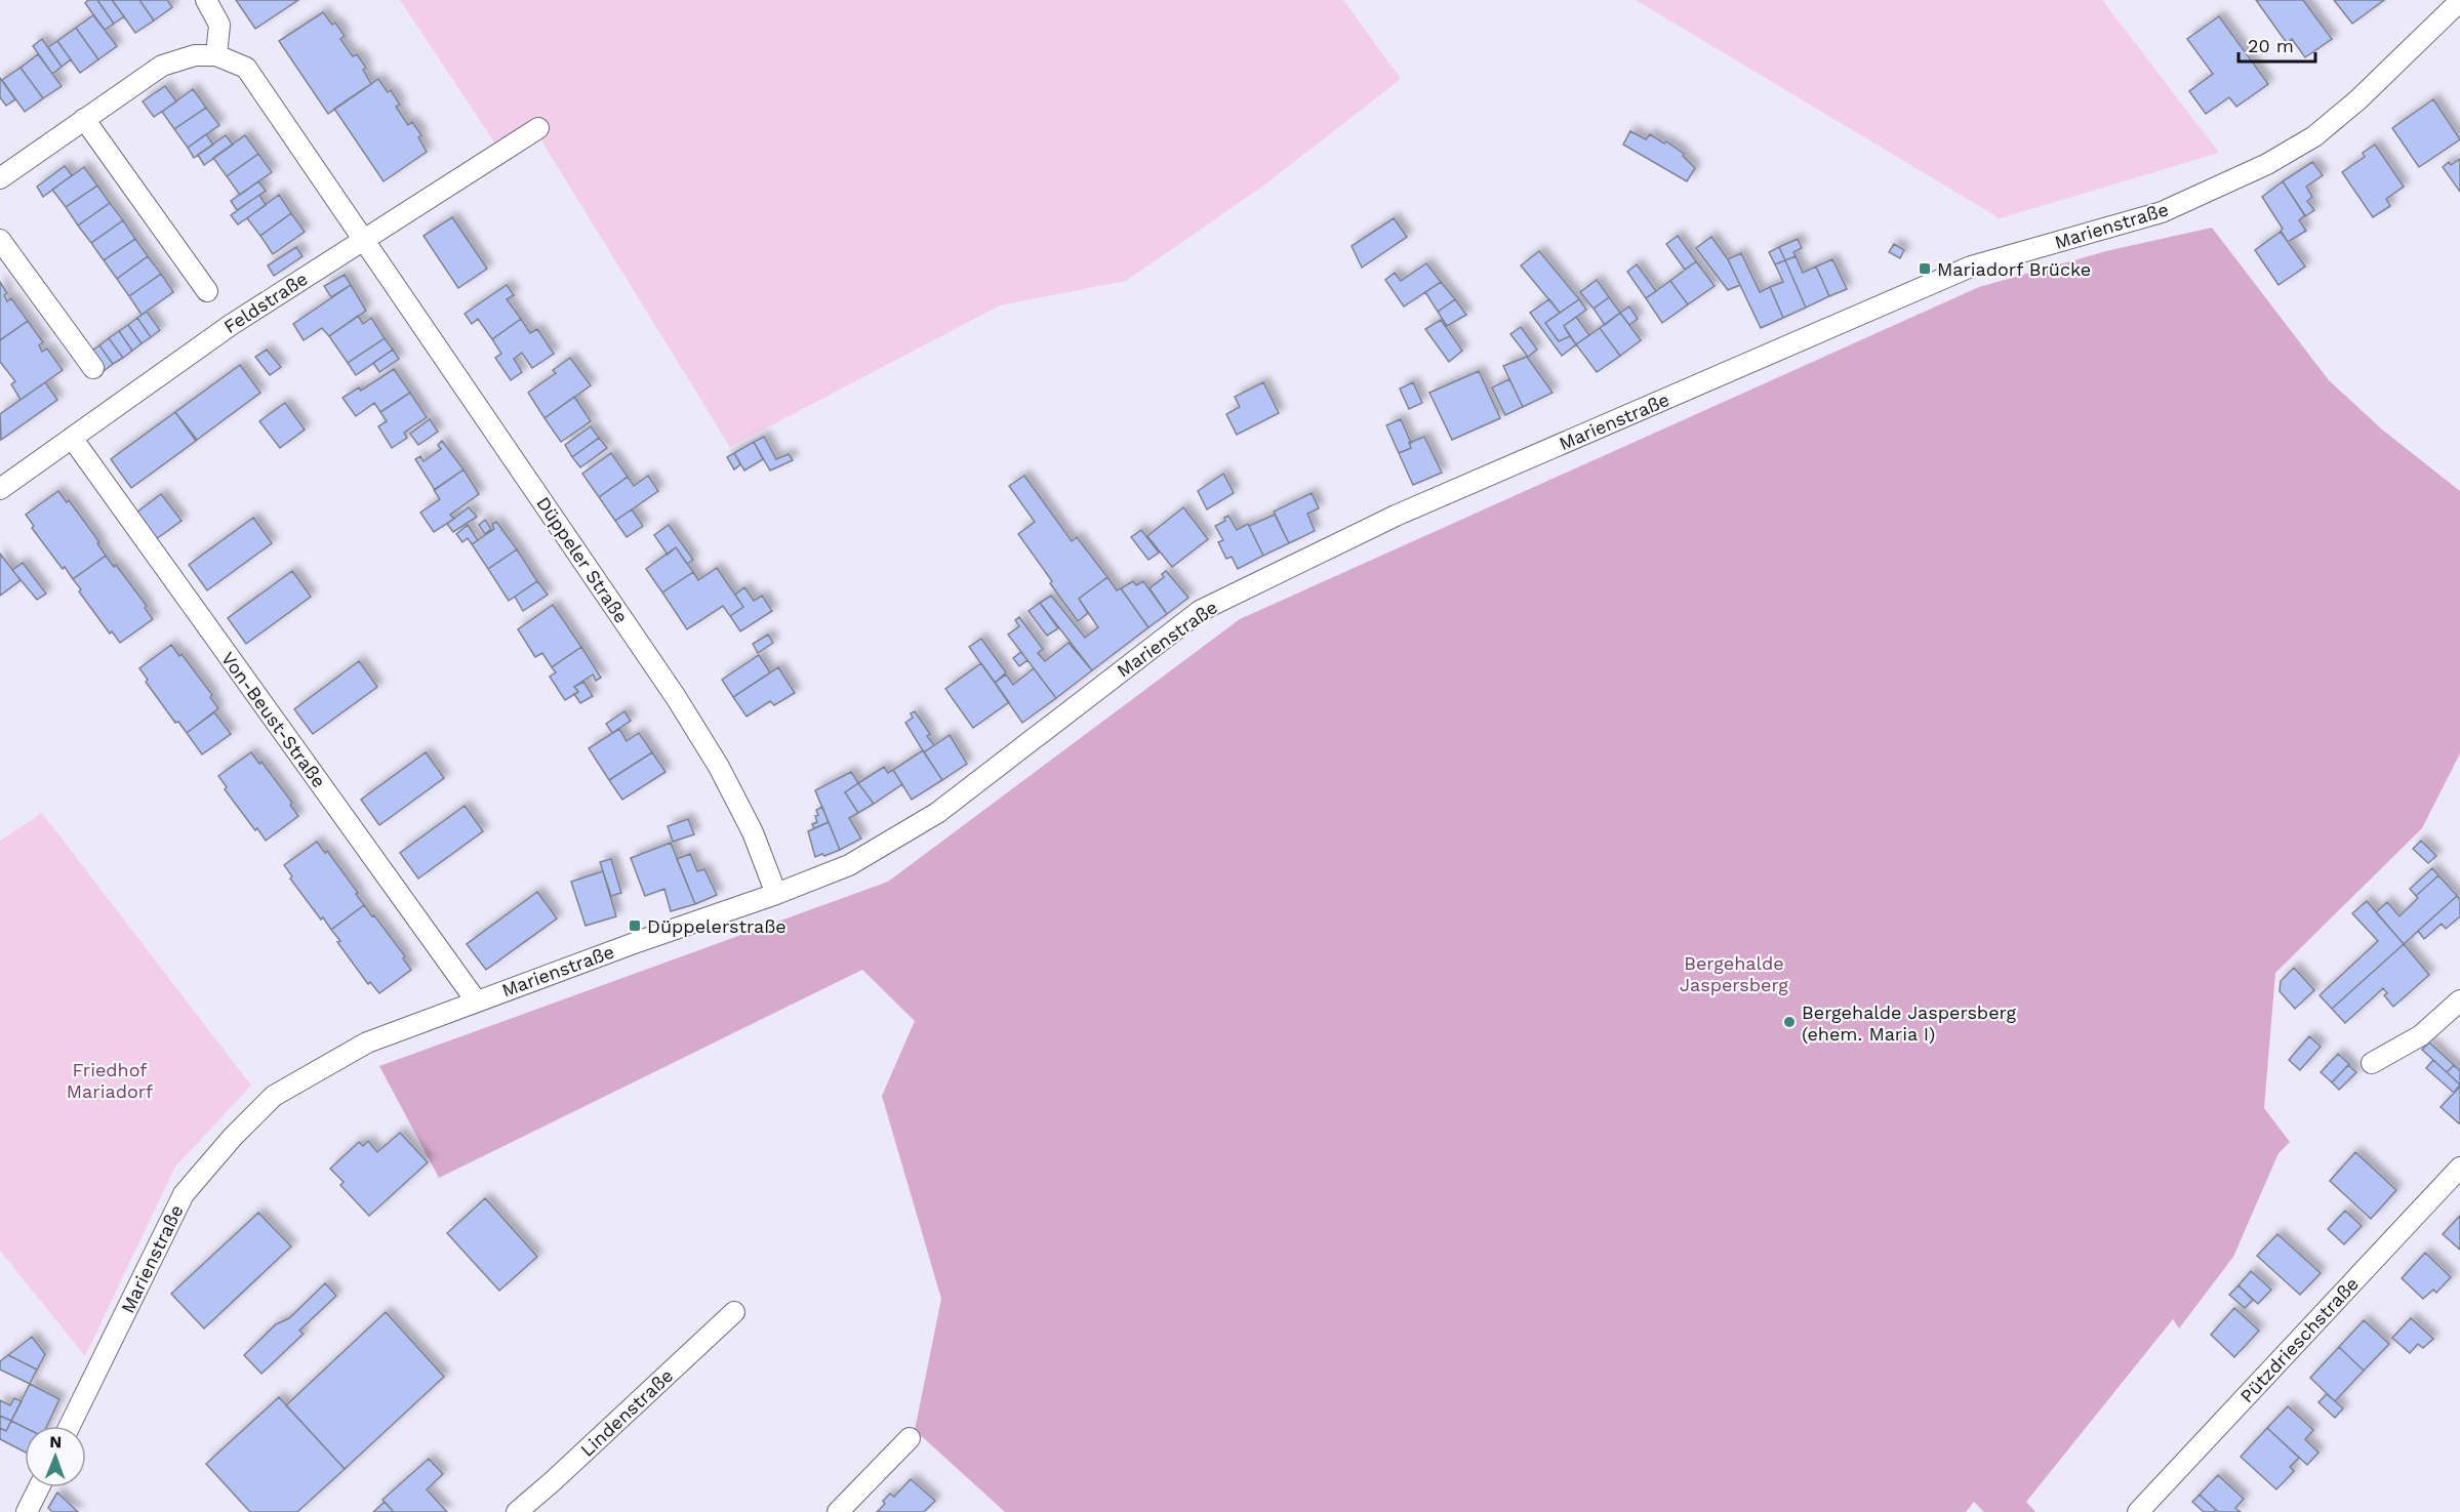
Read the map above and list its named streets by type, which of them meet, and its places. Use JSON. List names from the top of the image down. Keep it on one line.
{"streets":{"street":["Marienstraße","Feldstraße","Düppeler Straße","Von-Beust-Straße","Pützdrieschstraße","Lindenstraße"]},"crossings":[["Marienstraße","Düppeler Straße"],["Marienstraße","Von-Beust-Straße"],["Feldstraße","Düppeler Straße"],["Feldstraße","Von-Beust-Straße"]],"parks":["Bergehalde Jaspersberg","Friedhof Mariadorf"],"places":{"transit":["Mariadorf Brücke","Düppelerstraße"],"other":["Bergehalde Jaspersberg (ehem. Maria I)"]},"scale_bar":"20 m","north":"top"}
